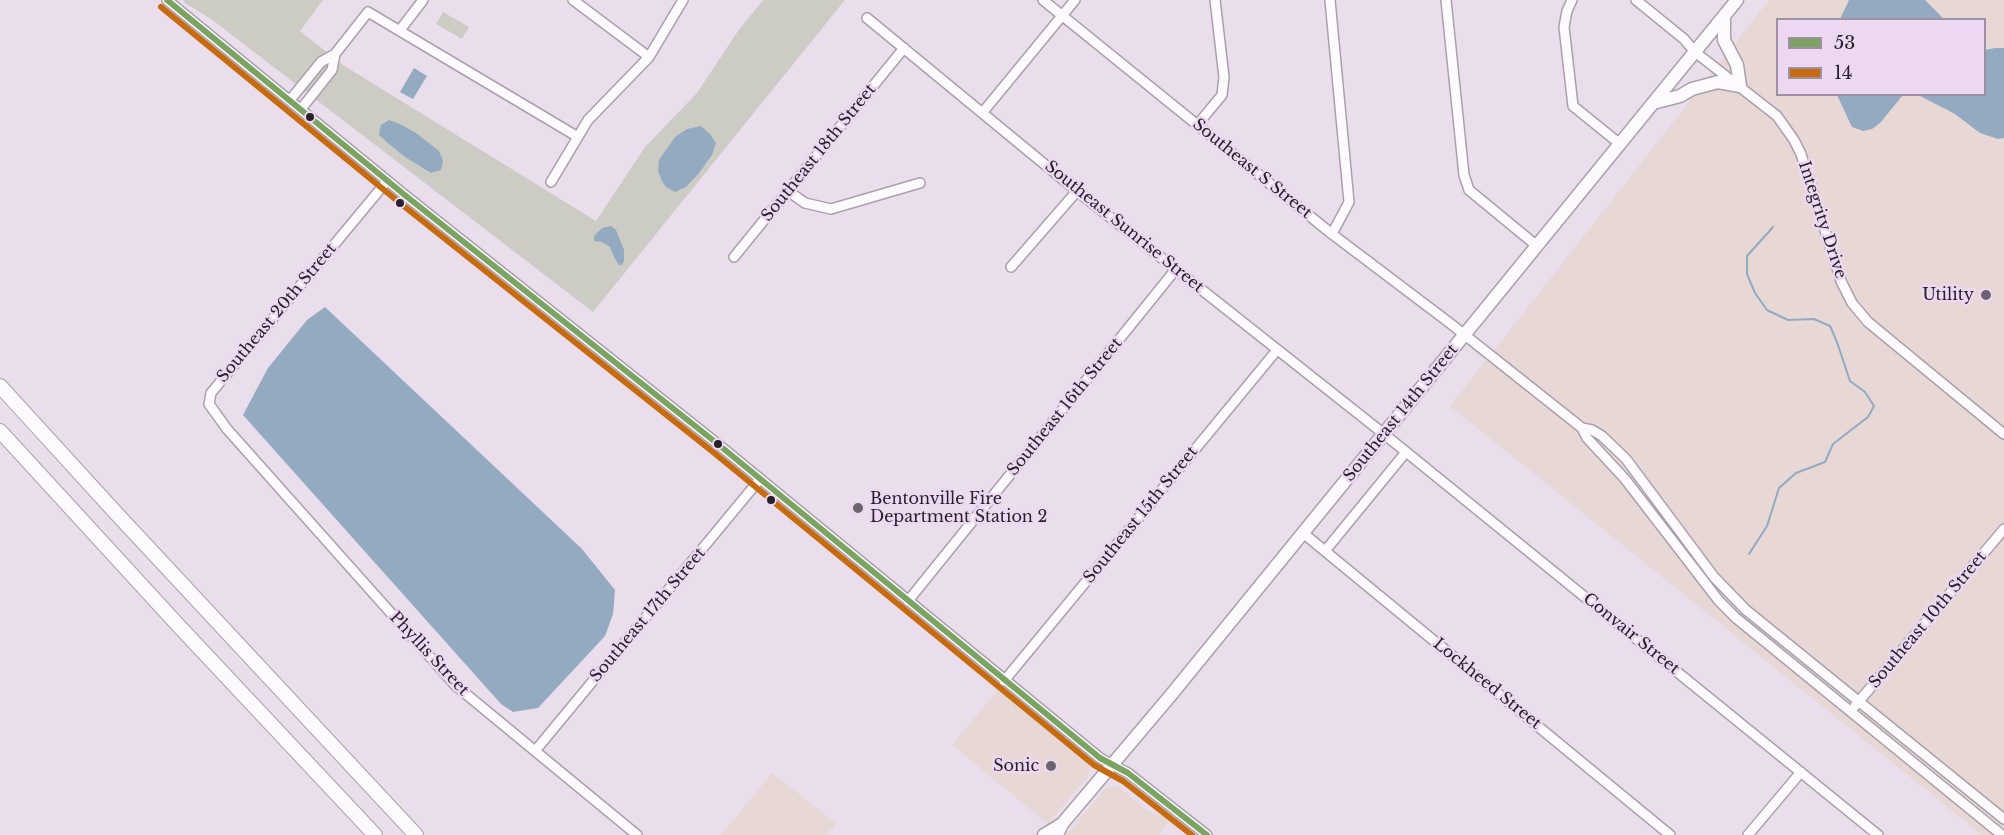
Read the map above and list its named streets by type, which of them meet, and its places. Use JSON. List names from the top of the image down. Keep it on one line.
{"streets":{"main road":["Southeast 14th Street"],"street":["Southeast 18th Street","Southeast S Street","Integrity Drive","Southeast Sunrise Street","Southeast 20th Street","Southeast 16th Street","Southeast 15th Street","Southeast 17th Street","Southeast 10th Street","Convair Street","Phyllis Street","Lockheed Street"]},"crossings":[["Southeast 18th Street","Southeast Sunrise Street"],["Southeast S Street","Southeast 14th Street"],["Integrity Drive","Southeast 14th Street"],["Southeast Sunrise Street","Southeast 16th Street"],["Southeast Sunrise Street","Southeast 14th Street"],["Southeast Sunrise Street","Southeast 15th Street"],["Southeast Sunrise Street","Convair Street"],["Southeast 20th Street","Phyllis Street"],["Southeast 14th Street","Convair Street"],["Southeast 14th Street","Lockheed Street"],["Southeast 17th Street","Phyllis Street"]],"places":["Utility","Bentonville Fire Department Station 2","Sonic"],"lines":["transit line 53","transit line 14"],"legend":["53","14"]}
